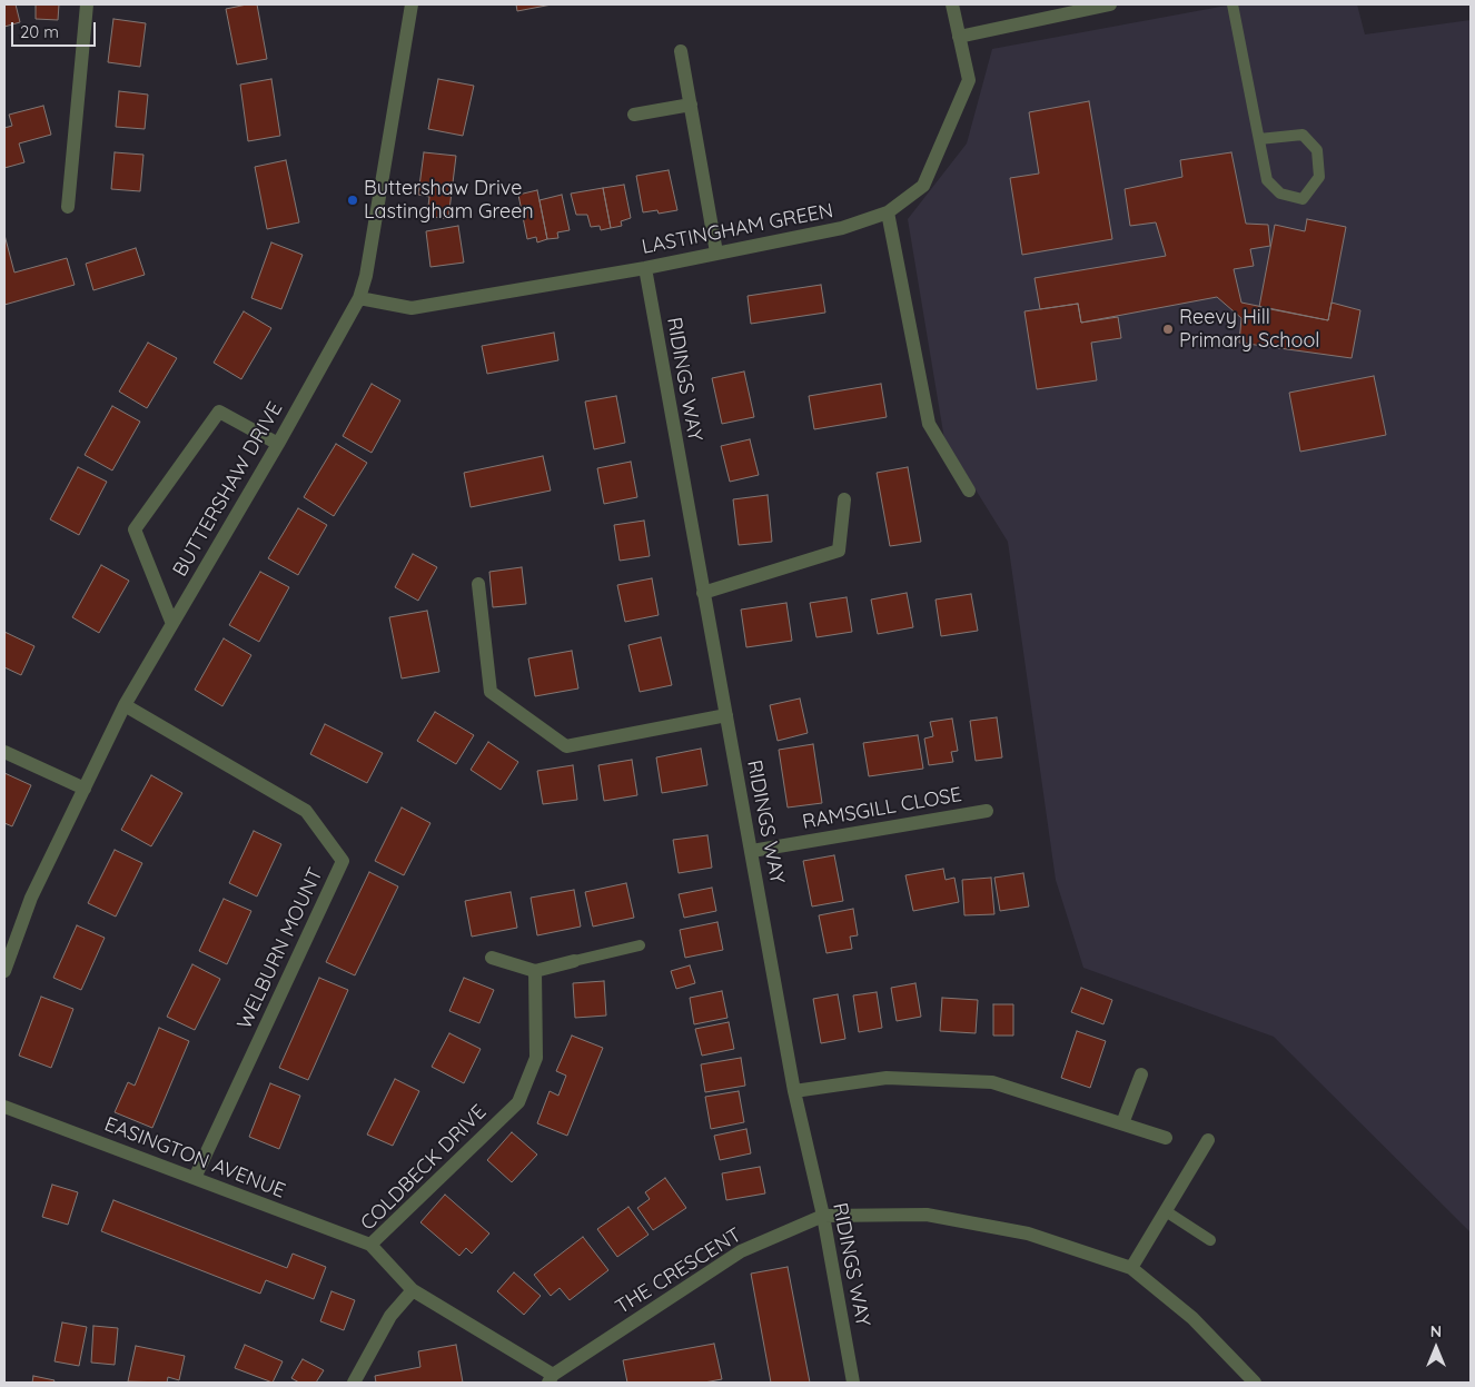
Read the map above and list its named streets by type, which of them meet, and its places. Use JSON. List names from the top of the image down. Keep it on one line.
{"streets":{"street":["LASTINGHAM GREEN","RIDINGS WAY","BUTTERSHAW DRIVE","RAMSGILL CLOSE","WELBURN MOUNT","EASINGTON AVENUE","COLDBECK DRIVE","THE CRESCENT"]},"crossings":[["LASTINGHAM GREEN","RIDINGS WAY"],["LASTINGHAM GREEN","BUTTERSHAW DRIVE"],["RIDINGS WAY","RAMSGILL CLOSE"],["RIDINGS WAY","THE CRESCENT"],["BUTTERSHAW DRIVE","WELBURN MOUNT"],["WELBURN MOUNT","EASINGTON AVENUE"],["EASINGTON AVENUE","COLDBECK DRIVE"],["COLDBECK DRIVE","THE CRESCENT"]],"places":["Buttershaw Drive Lastingham Green","Reevy Hill Primary School"],"scale_bar":"20 m","north":"top"}
